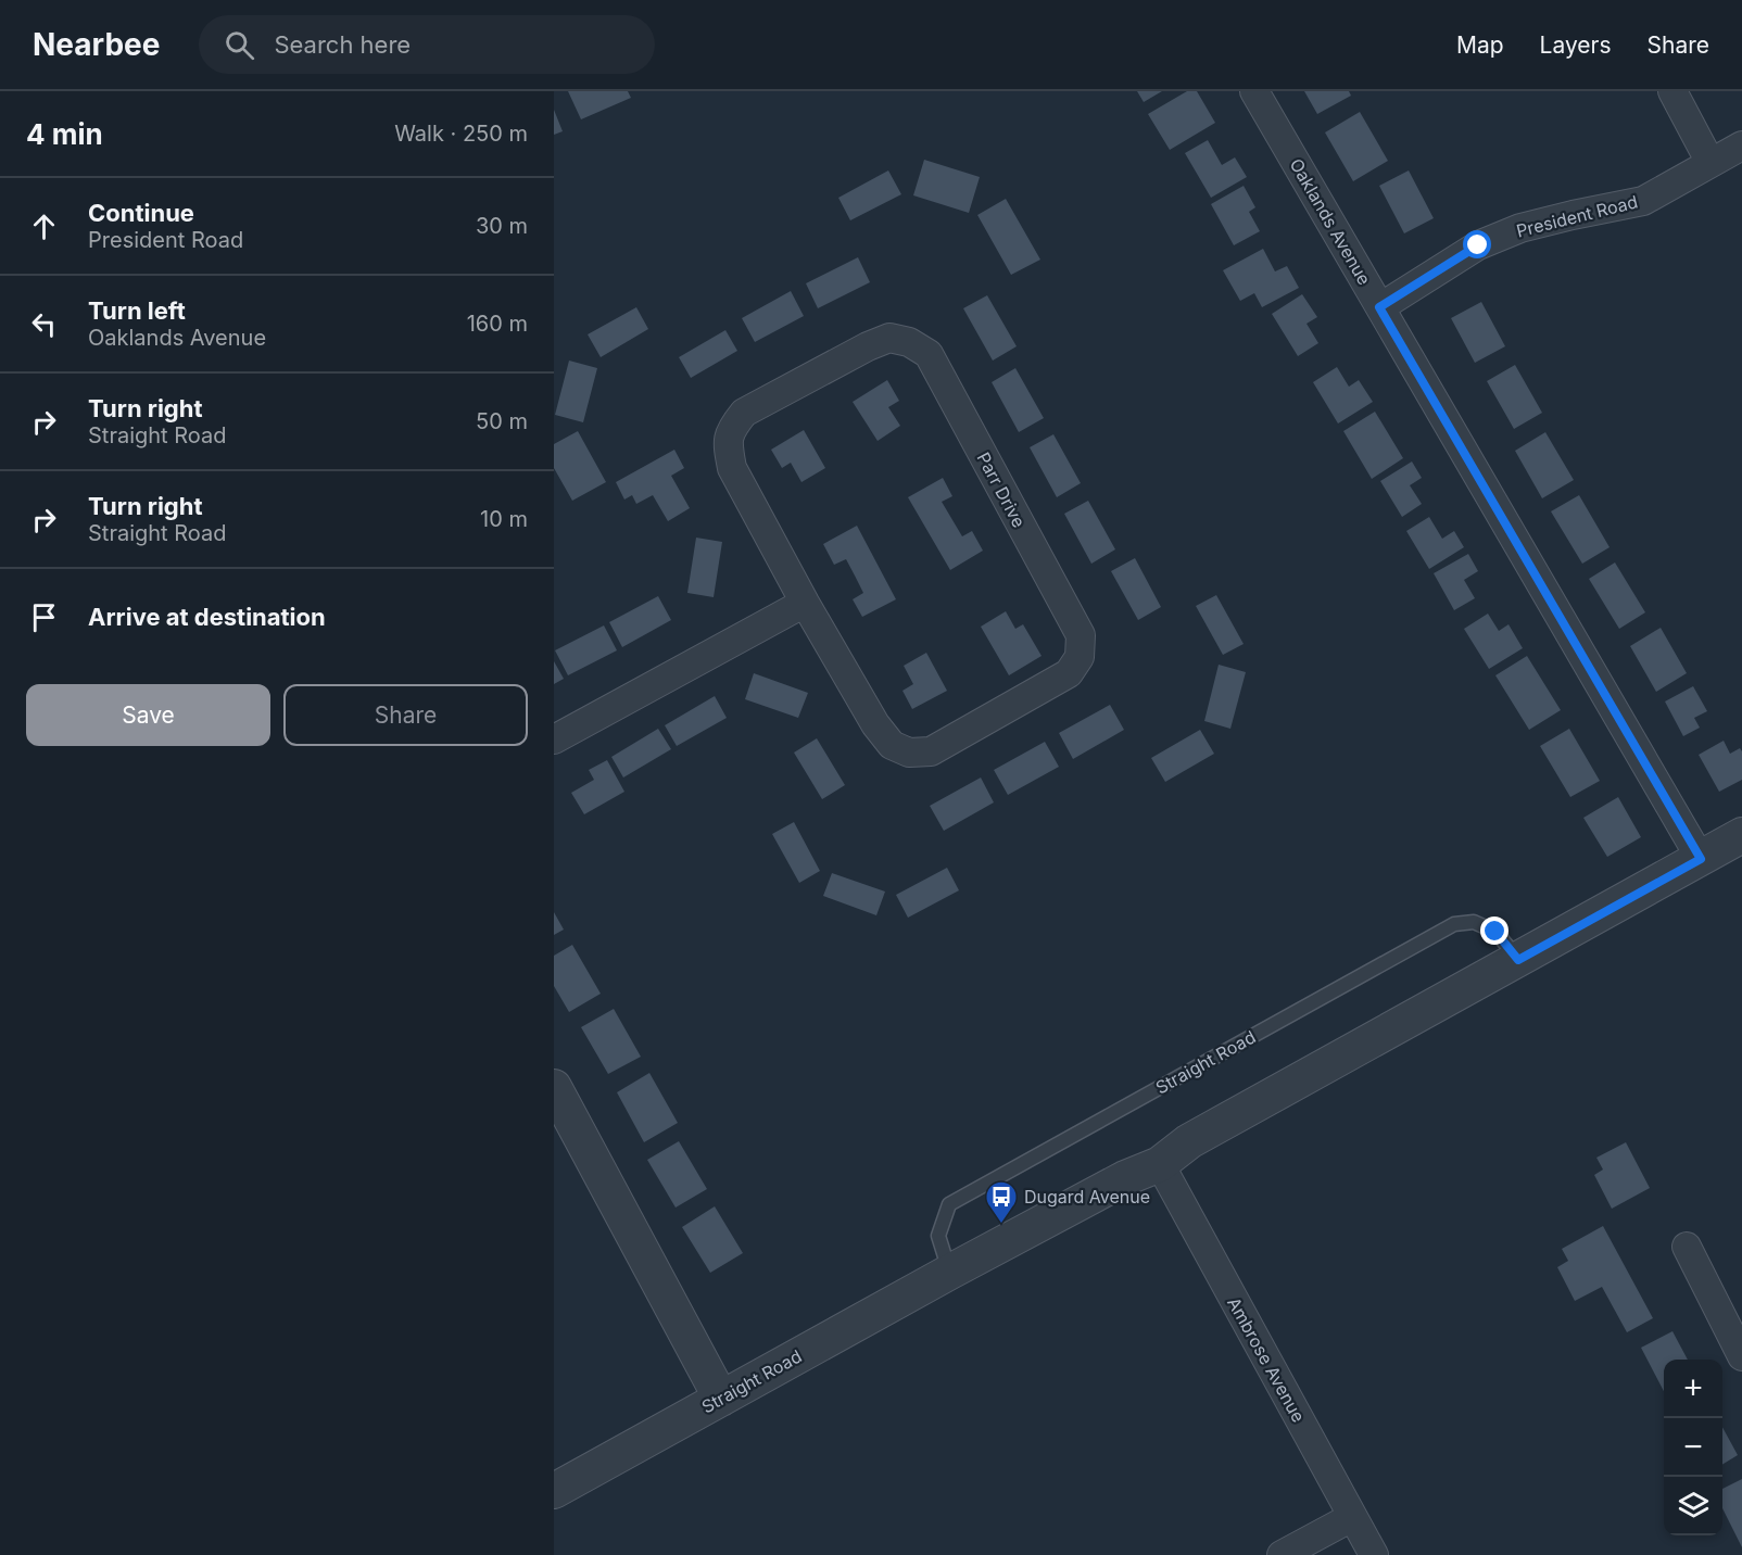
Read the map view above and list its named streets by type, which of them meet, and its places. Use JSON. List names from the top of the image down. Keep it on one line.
{"streets":{"street":["President Road","Oaklands Avenue","Parr Drive","Straight Road","Ambrose Avenue"]},"crossings":[["President Road","Oaklands Avenue"],["Oaklands Avenue","Straight Road"],["Straight Road","Ambrose Avenue"]],"places":{"bus stop":["Dugard Avenue"]},"page":{"header":"Nearbee","search":"Search here","nav":["Map","Layers","Share"],"heading":["4 min","Walk · 250 m"],"list":[["Continue","President Road","30 m"],["Turn left","Oaklands Avenue","160 m"],["Turn right","Straight Road","50 m"],["Turn right","Straight Road","10 m"],"Arrive at destination"],"buttons":["Save","Share"],"map_buttons":["+","−"]}}
